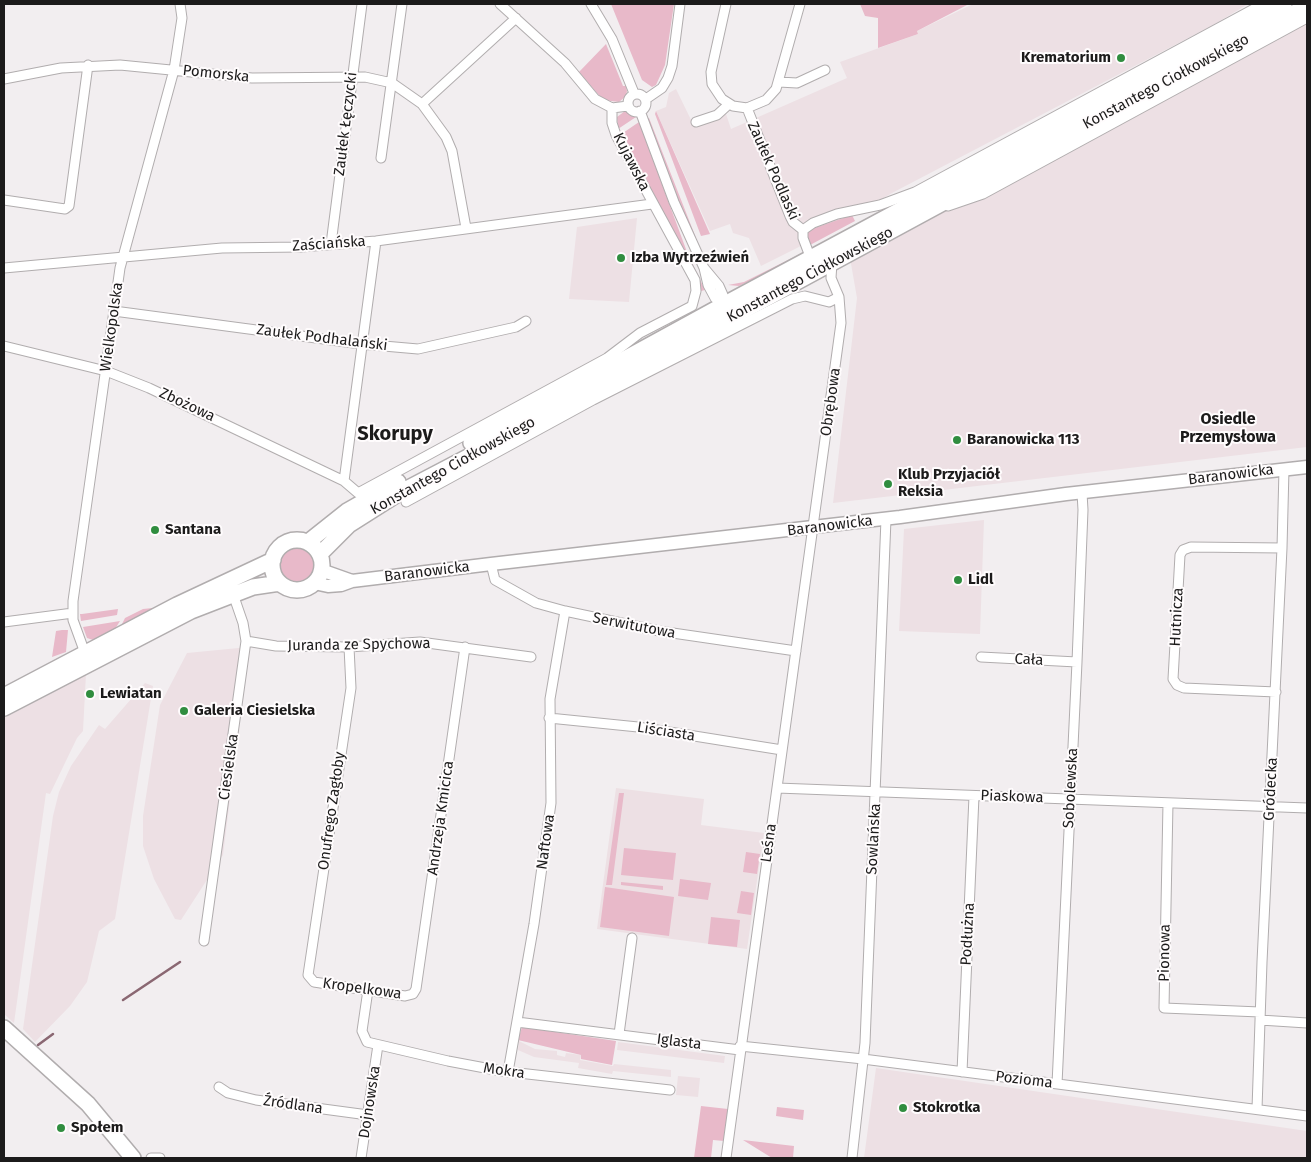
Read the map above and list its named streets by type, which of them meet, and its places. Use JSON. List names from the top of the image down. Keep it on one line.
{"streets":{"highway":["Konstantego Ciołkowskiego"],"street":["Pomorska","Zaułek Łęczycki","Kujawska","Zaułek Podlaski","Zaściańska","Wielkopolska","Zaułek Podhalański","Obrębowa","Zbożowa","Baranowicka","Hutnicza","Serwitutowa","Juranda ze Spychowa","Cała","Liściasta","Ciesielska","Sobolewska","Gródecka","Piaskowa","Onufrego Zagłoby","Andrzeja Kmicica","Sowlańska","Naftowa","Leśna","Podłużna","Pionowa","Kropelkowa","Iglasta","Mokra","Pozioma","Dojnowska","Źródlana"]},"crossings":[["Pomorska","Zaułek Łęczycki"],["Pomorska","Zaściańska"],["Pomorska","Wielkopolska"],["Konstantego Ciołkowskiego","Zaułek Podlaski"],["Konstantego Ciołkowskiego","Obrębowa"],["Konstantego Ciołkowskiego","Baranowicka"],["Zaułek Łęczycki","Zaściańska"],["Kujawska","Zaściańska"],["Kujawska","Zbożowa"],["Zaściańska","Wielkopolska"],["Wielkopolska","Zaułek Podhalański"],["Wielkopolska","Zbożowa"],["Obrębowa","Baranowicka"],["Obrębowa","Leśna"],["Baranowicka","Serwitutowa"],["Baranowicka","Sobolewska"],["Baranowicka","Gródecka"],["Baranowicka","Sowlańska"],["Baranowicka","Leśna"],["Hutnicza","Gródecka"],["Serwitutowa","Naftowa"],["Serwitutowa","Leśna"],["Juranda ze Spychowa","Ciesielska"],["Juranda ze Spychowa","Onufrego Zagłoby"],["Juranda ze Spychowa","Andrzeja Kmicica"],["Cała","Sobolewska"],["Liściasta","Naftowa"],["Liściasta","Leśna"],["Sobolewska","Piaskowa"],["Sobolewska","Pozioma"],["Gródecka","Piaskowa"],["Gródecka","Pionowa"],["Gródecka","Pozioma"],["Piaskowa","Sowlańska"],["Piaskowa","Leśna"],["Piaskowa","Podłużna"],["Piaskowa","Pionowa"],["Onufrego Zagłoby","Kropelkowa"],["Andrzeja Kmicica","Kropelkowa"],["Sowlańska","Pozioma"],["Naftowa","Iglasta"],["Naftowa","Mokra"],["Leśna","Iglasta"],["Leśna","Pozioma"],["Podłużna","Pozioma"],["Iglasta","Pozioma"],["Mokra","Dojnowska"],["Dojnowska","Źródlana"]],"districts":["Osiedle Przemysłowa","Skorupy"],"places":["Krematorium","Izba Wytrzeźwień","Baranowicka 113","Klub Przyjaciół Reksia","Santana","Lidl","Lewiatan","Galeria Ciesielska","Stokrotka","Społem"]}
